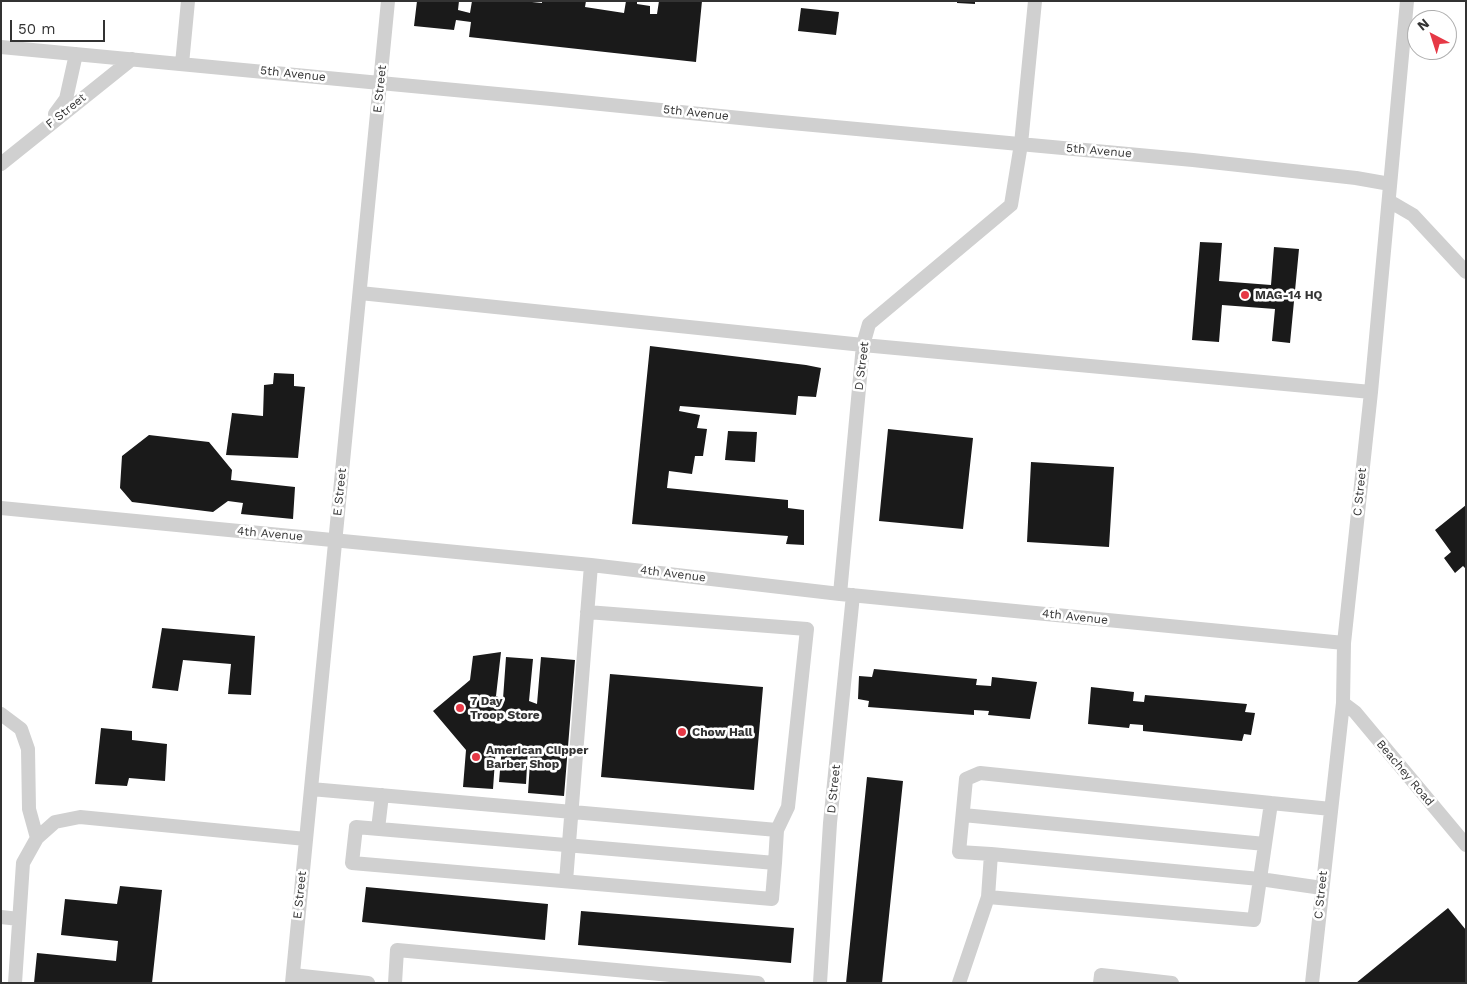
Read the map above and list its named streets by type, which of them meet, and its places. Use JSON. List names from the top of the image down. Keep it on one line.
{"streets":{"street":["5th Avenue","E Street","F Street","D Street","C Street","4th Avenue","Beachey Road"]},"crossings":[["5th Avenue","E Street"],["5th Avenue","F Street"],["5th Avenue","D Street"],["5th Avenue","C Street"],["E Street","4th Avenue"],["D Street","4th Avenue"],["C Street","4th Avenue"],["C Street","Beachey Road"]],"places":["MAG-14 HQ","7 Day Troop Store","Chow Hall","American Clipper Barber Shop"],"scale_bar":"50 m","north":"top left"}
